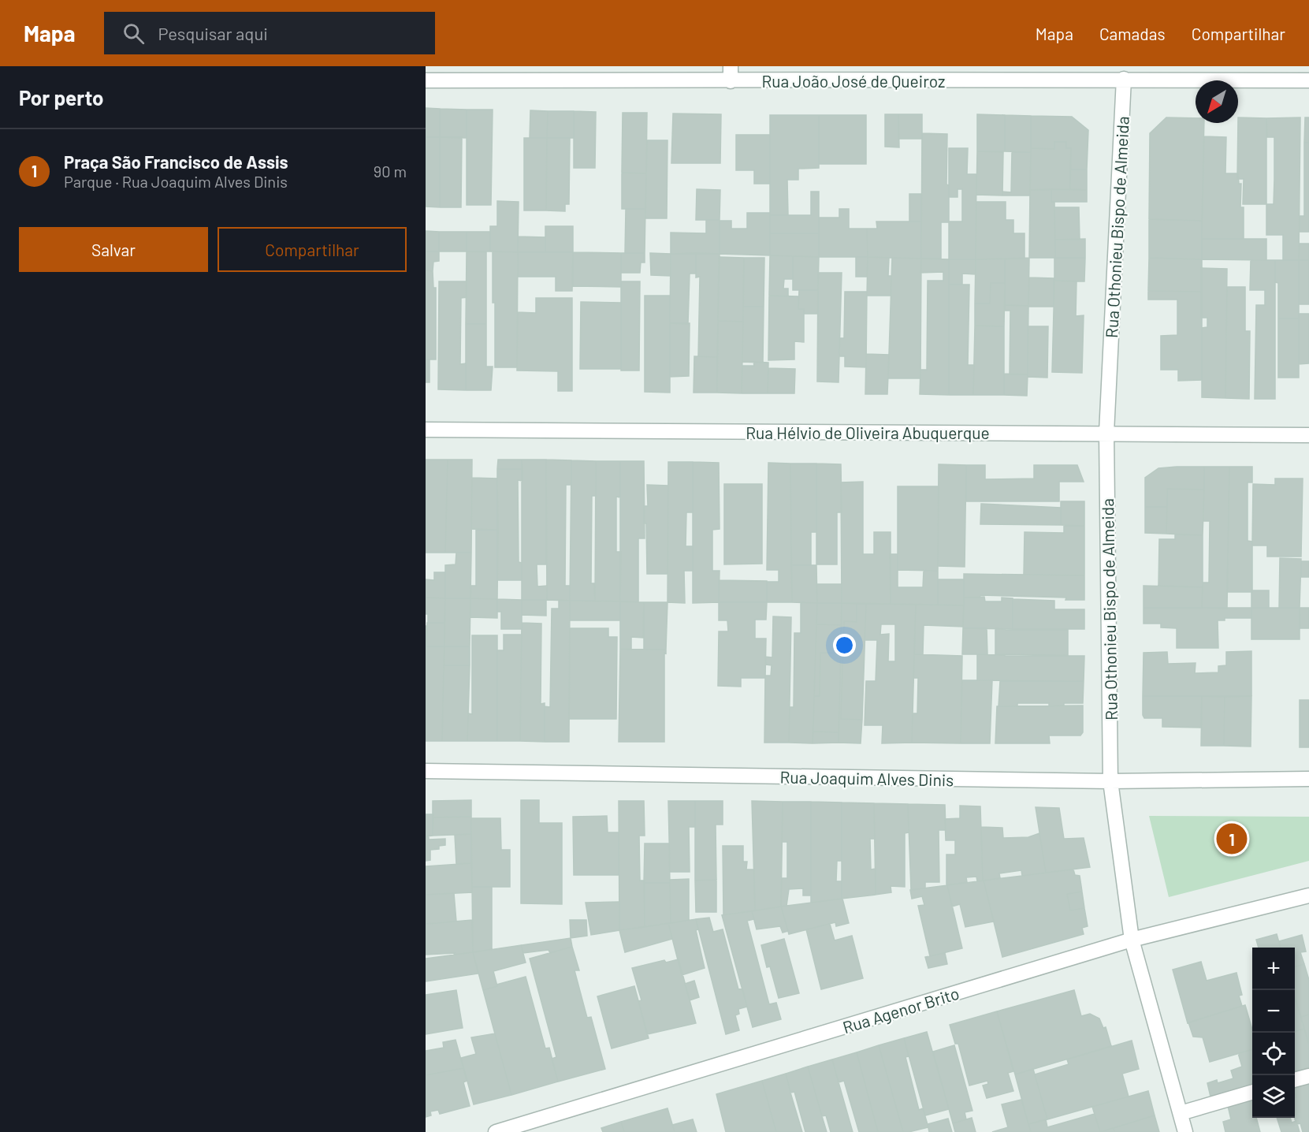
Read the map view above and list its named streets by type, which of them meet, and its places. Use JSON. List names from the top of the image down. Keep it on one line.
{"streets":{"street":["Rua João José de Queiroz","Rua Othonieu Bispo de Almeida","Rua Hélvio de Oliveira Abuquerque","Rua Joaquim Alves Dinis","Rua Agenor Brito"]},"crossings":[["Rua João José de Queiroz","Rua Othonieu Bispo de Almeida"],["Rua Othonieu Bispo de Almeida","Rua Hélvio de Oliveira Abuquerque"],["Rua Othonieu Bispo de Almeida","Rua Joaquim Alves Dinis"],["Rua Othonieu Bispo de Almeida","Rua Agenor Brito"]],"north":"bottom left","page":{"header":"Mapa","search":"Pesquisar aqui","nav":["Mapa","Camadas","Compartilhar"],"heading":"Por perto","list":[{"mark":"1","name":"Praça São Francisco de Assis","note":"Parque · Rua Joaquim Alves Dinis","value":"90 m"}],"buttons":["Salvar","Compartilhar"],"pins":"1","map_buttons":["+","−"]}}
